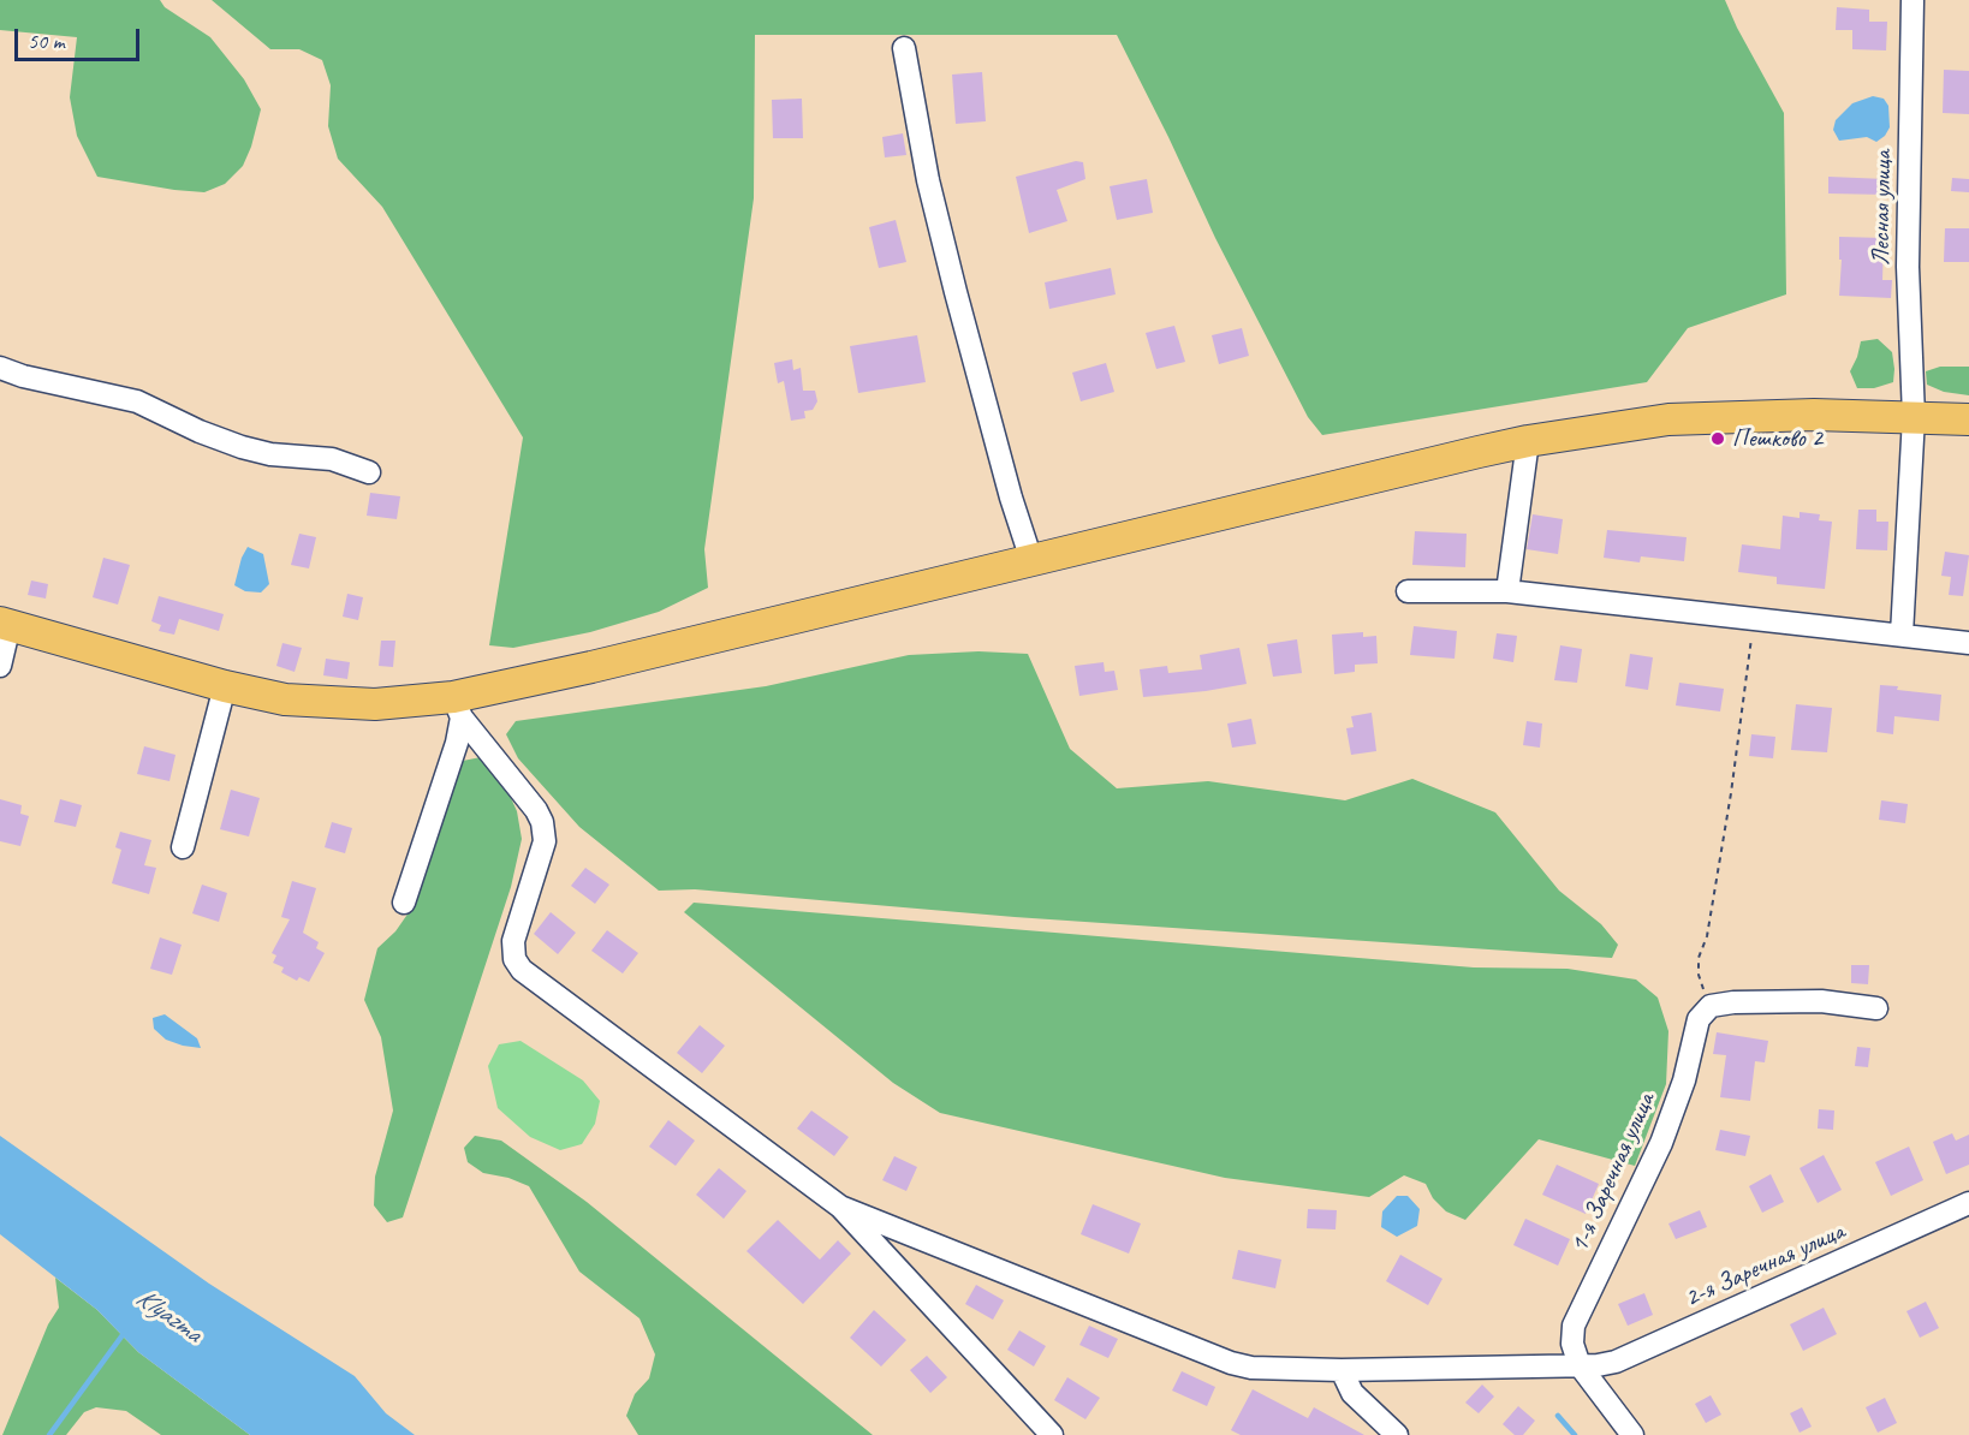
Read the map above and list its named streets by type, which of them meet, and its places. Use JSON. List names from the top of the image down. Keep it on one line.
{"streets":{"street":["Лесная улица","1-я Заречная улица","2-я Заречная улица"]},"crossings":[["1-я Заречная улица","2-я Заречная улица"]],"water":["Klyazma"],"places":["Пешково 2"],"scale_bar":"50 m"}
